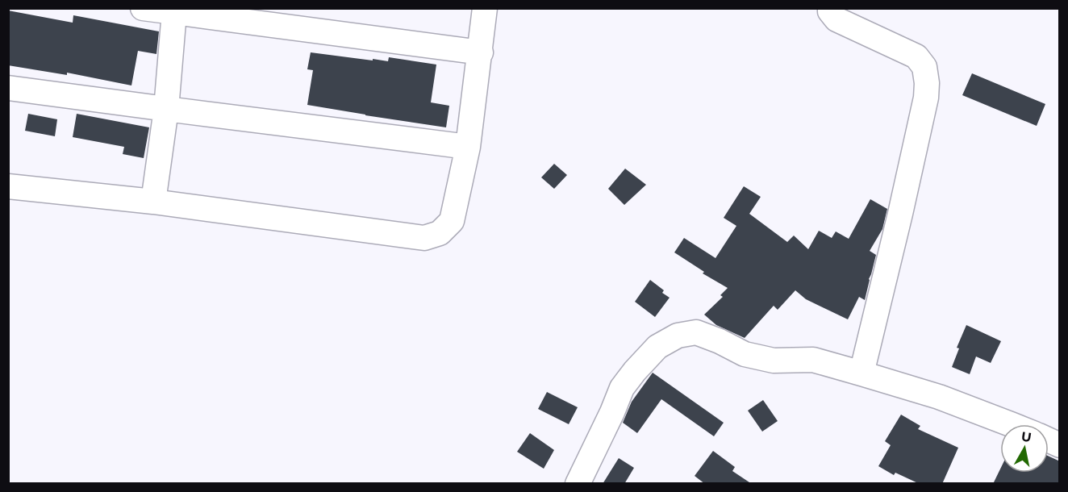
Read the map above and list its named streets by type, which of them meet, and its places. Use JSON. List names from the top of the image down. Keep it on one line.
{"north":"top"}
